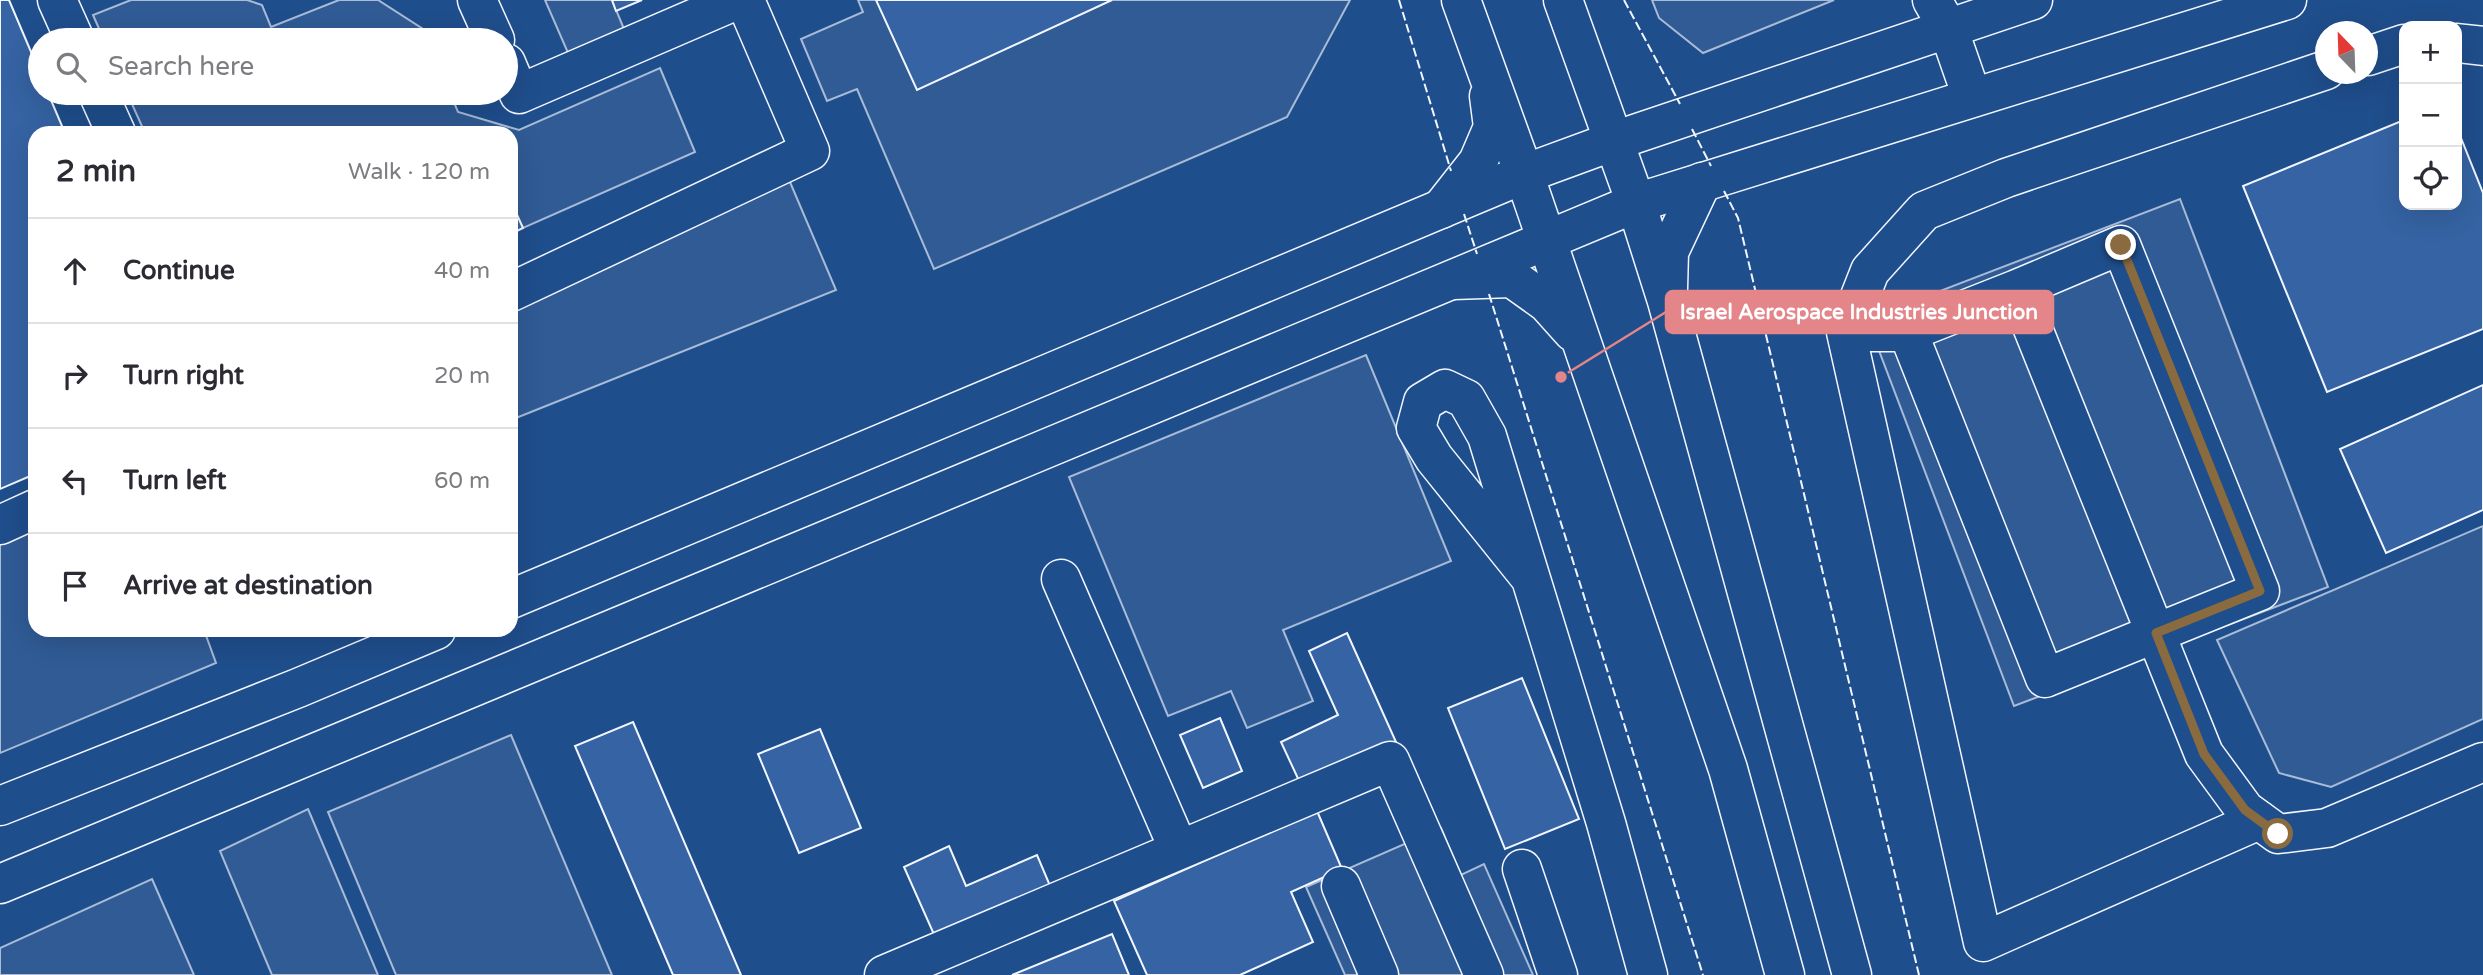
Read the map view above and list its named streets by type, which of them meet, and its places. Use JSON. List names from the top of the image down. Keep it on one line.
{"places":["Israel Aerospace Industries Junction"],"north":"top left","page":{"map_buttons":["+","−"],"search":"Search here","heading":["2 min","Walk · 120 m"],"list":[["Continue","40 m"],["Turn right","20 m"],["Turn left","60 m"],"Arrive at destination"]}}
